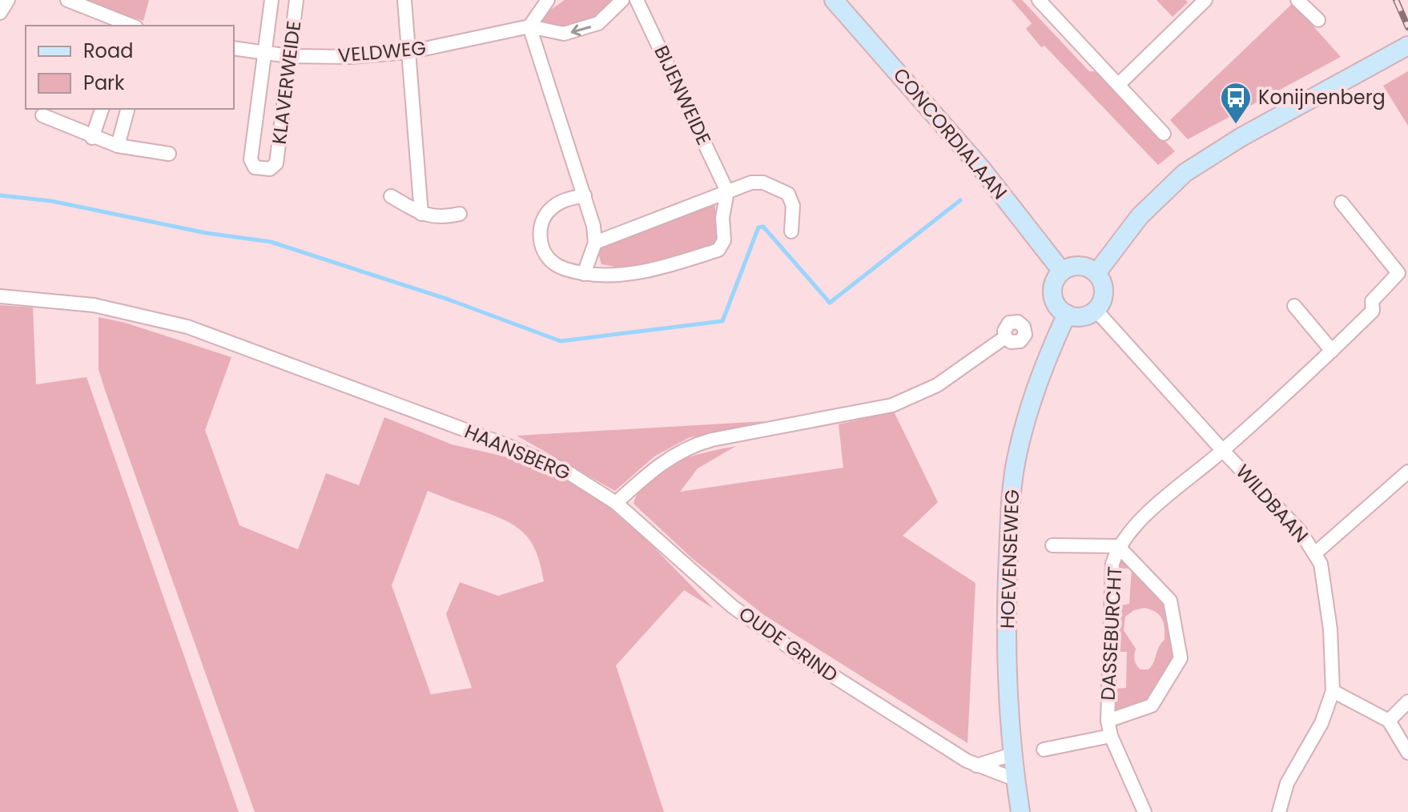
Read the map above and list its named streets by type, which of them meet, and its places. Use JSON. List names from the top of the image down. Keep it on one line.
{"streets":{"main road":["CONCORDIALAAN","HOEVENSEWEG"],"street":["VELDWEG","KLAVERWEIDE","BIJENWEIDE","HAANSBERG","WILDBAAN","DASSEBURCHT","OUDE GRIND"]},"crossings":[["VELDWEG","KLAVERWEIDE"],["CONCORDIALAAN","WILDBAAN"],["CONCORDIALAAN","HOEVENSEWEG"],["HAANSBERG","OUDE GRIND"],["WILDBAAN","HOEVENSEWEG"],["WILDBAAN","DASSEBURCHT"],["HOEVENSEWEG","OUDE GRIND"]],"places":{"bus stop":["Konijnenberg"]},"legend":["Road","Park"]}
